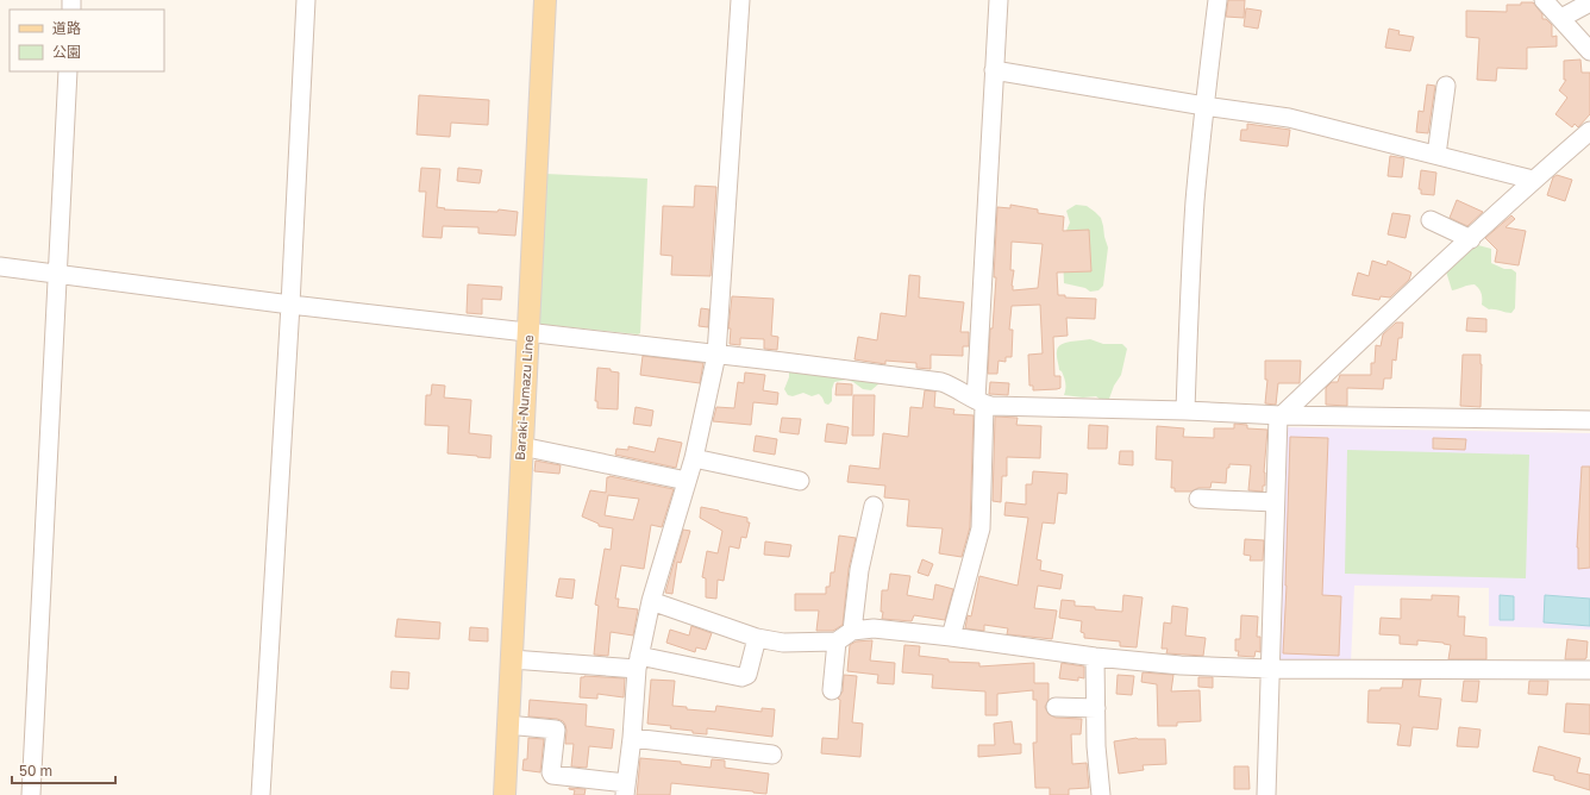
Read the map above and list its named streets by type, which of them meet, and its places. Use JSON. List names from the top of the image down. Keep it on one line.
{"streets":{"main road":["Baraki-Numazu Line"]},"legend":["道路","公園"],"scale_bar":"50 m"}
